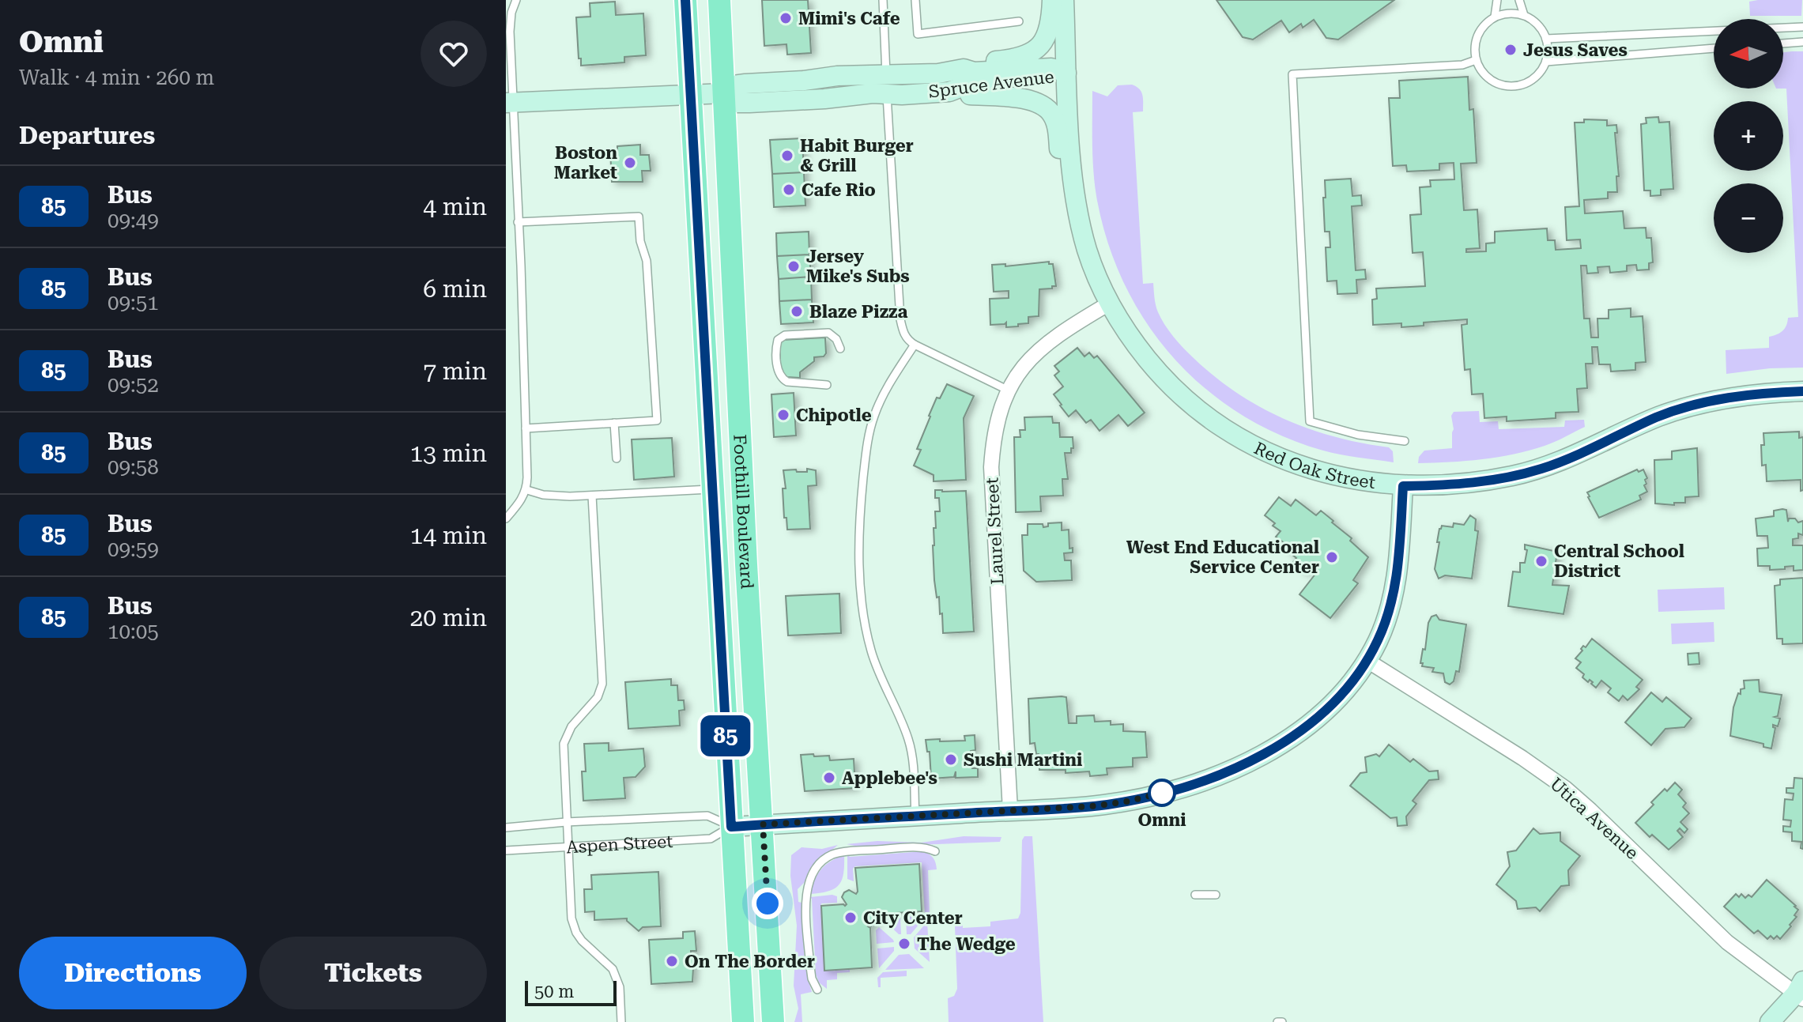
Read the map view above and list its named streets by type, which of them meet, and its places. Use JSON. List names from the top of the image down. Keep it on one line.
{"streets":{"main road":["Foothill Boulevard"],"street":["Spruce Avenue","Red Oak Street","Laurel Street","Utica Avenue","Aspen Street"]},"crossings":[["Spruce Avenue","Red Oak Street"],["Spruce Avenue","Foothill Boulevard"],["Red Oak Street","Laurel Street"],["Red Oak Street","Aspen Street"],["Foothill Boulevard","Aspen Street"],["Laurel Street","Aspen Street"],["Utica Avenue","Aspen Street"]],"places":["Mimi's Cafe","Jesus Saves","Habit Burger & Grill","Boston Market","Cafe Rio","Jersey Mike's Subs","Blaze Pizza","Chipotle","West End Educational Service Center","Central School District","Sushi Martini","Applebee's","Omni","City Center","The Wedge","On The Border"],"lines":["bus line 85"],"scale_bar":"50 m","north":"left","page":{"heading":[["Omni","Walk · 4 min · 260 m"],"Departures"],"on_map":"85","map_buttons":["+","−"],"list":[{"mark":"85","name":"Bus","note":"09:49","value":"4 min"},{"mark":"85","name":"Bus","note":"09:51","value":"6 min"},{"mark":"85","name":"Bus","note":"09:52","value":"7 min"},{"mark":"85","name":"Bus","note":"09:58","value":"13 min"},{"mark":"85","name":"Bus","note":"09:59","value":"14 min"},{"mark":"85","name":"Bus","note":"10:05","value":"20 min"}],"buttons":["Directions","Tickets"],"scale":"50 m"}}
